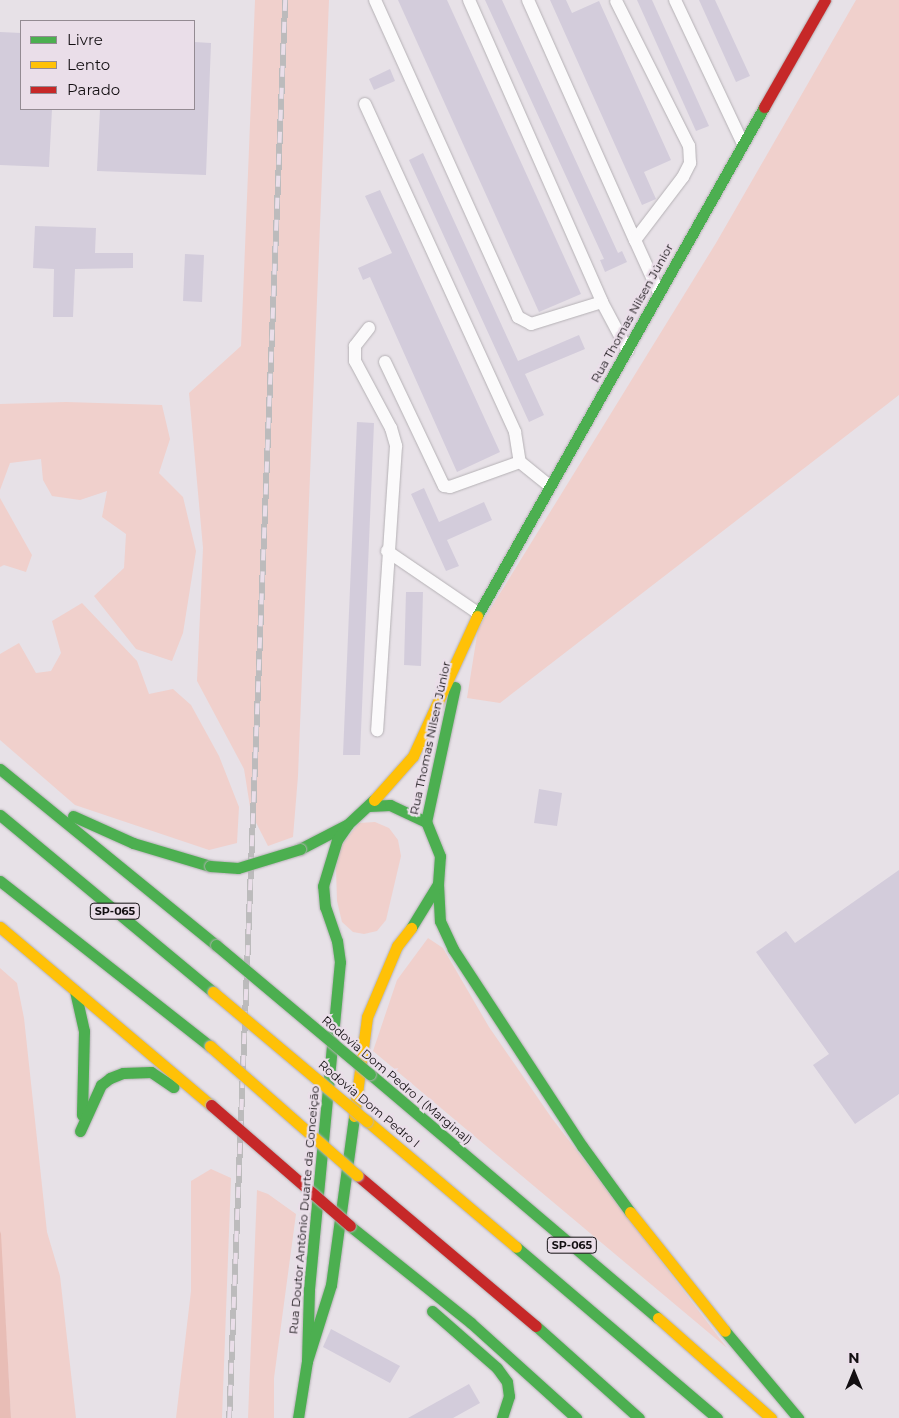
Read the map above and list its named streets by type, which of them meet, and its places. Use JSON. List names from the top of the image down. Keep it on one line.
{"streets":{"main road":["Rua Thomas Nilsen Júnior","SP-065","Rodovia Dom Pedro I (Marginal)","Rodovia Dom Pedro I","Rua Doutor Antônio Duarte da Conceição"]},"crossings":[["Rua Thomas Nilsen Júnior","Rua Doutor Antônio Duarte da Conceição"]],"legend":["Livre","Lento","Parado"],"north":"top"}
